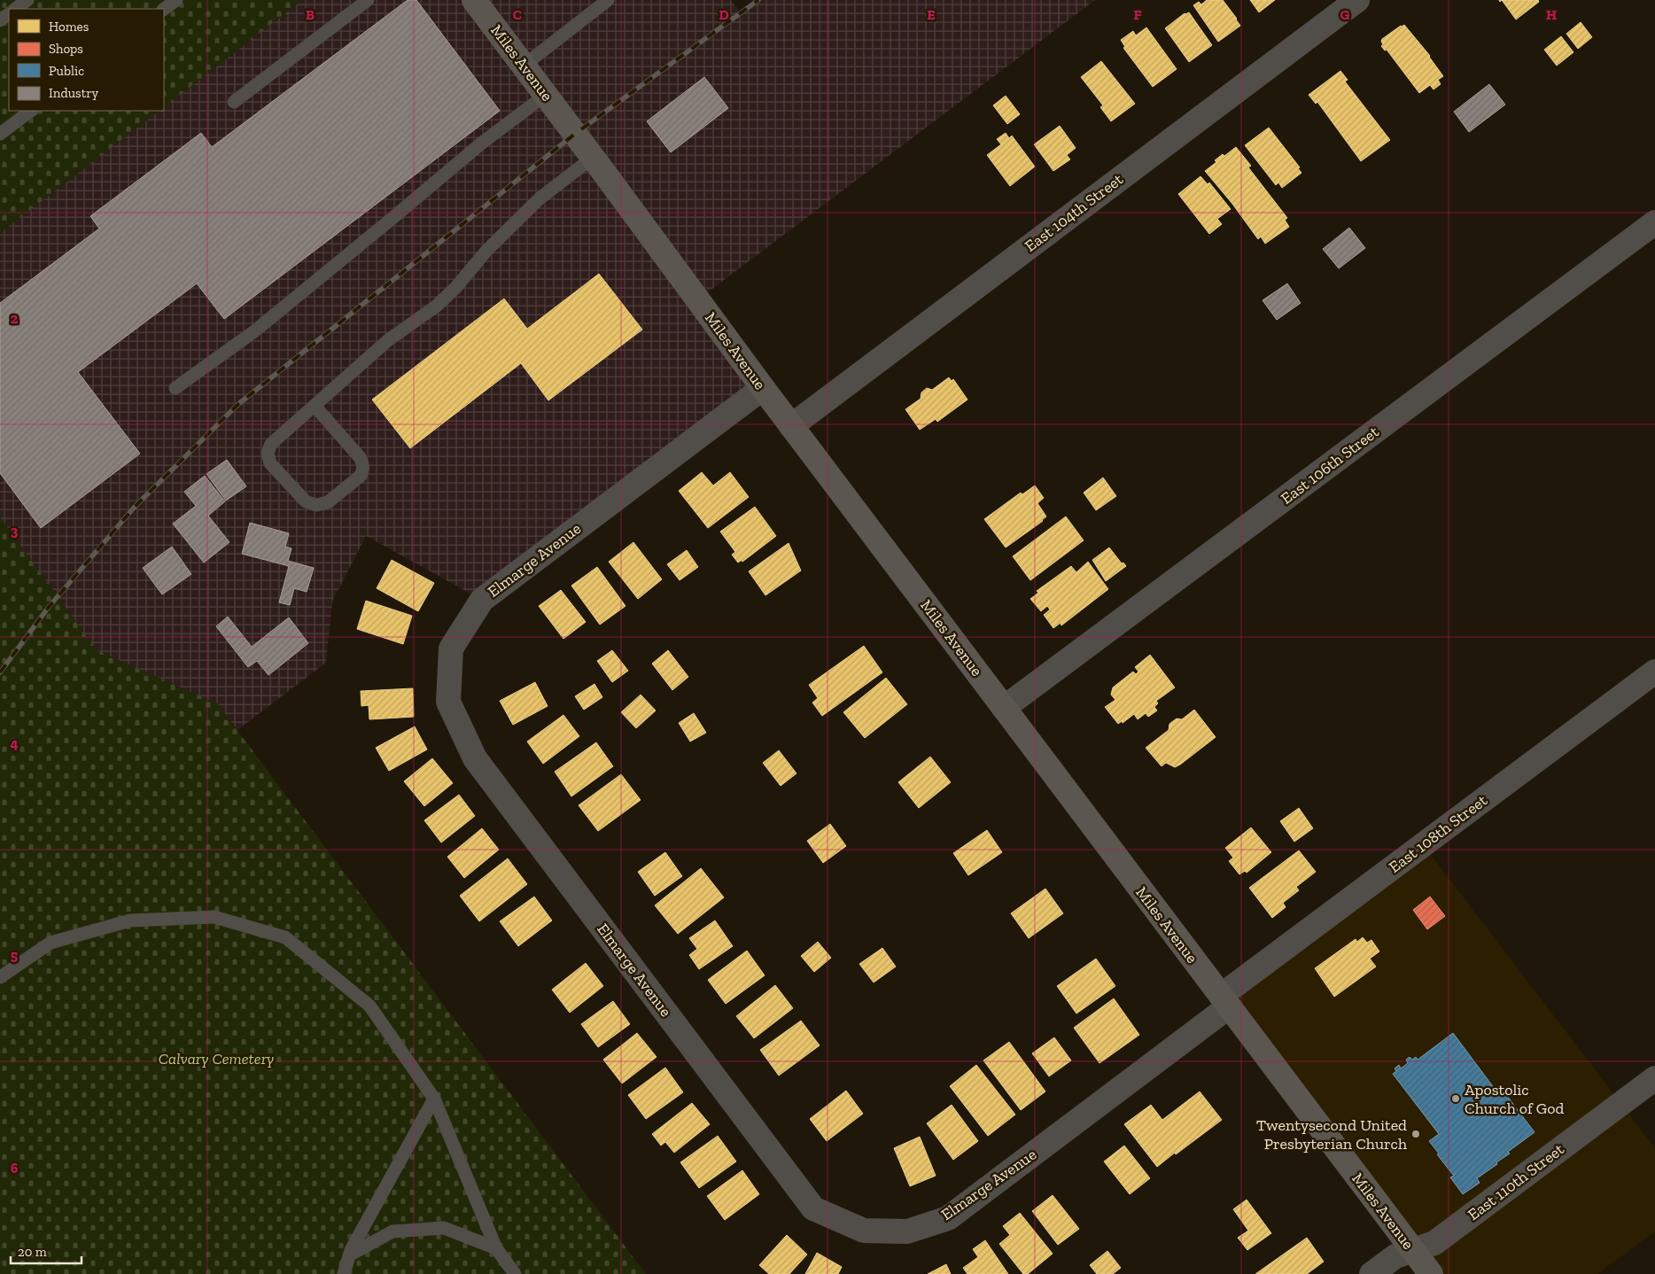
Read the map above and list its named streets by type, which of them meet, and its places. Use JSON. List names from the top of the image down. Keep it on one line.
{"streets":{"main road":["Miles Avenue"],"street":["East 104th Street","East 106th Street","Elmarge Avenue","East 108th Street","East 110th Street"]},"crossings":[["Miles Avenue","East 104th Street"],["Miles Avenue","East 106th Street"],["Miles Avenue","Elmarge Avenue"],["Miles Avenue","East 108th Street"],["Miles Avenue","East 110th Street"],["Elmarge Avenue","East 108th Street"]],"parks":["Calvary Cemetery"],"places":["Apostolic Church of God","Twentysecond United Presbyterian Church"],"legend":["Homes","Shops","Public","Industry"],"scale_bar":"20 m","grid":{"columns":["B","C","D","E","F","G","H"],"rows":["2","3","4","5","6"]}}
